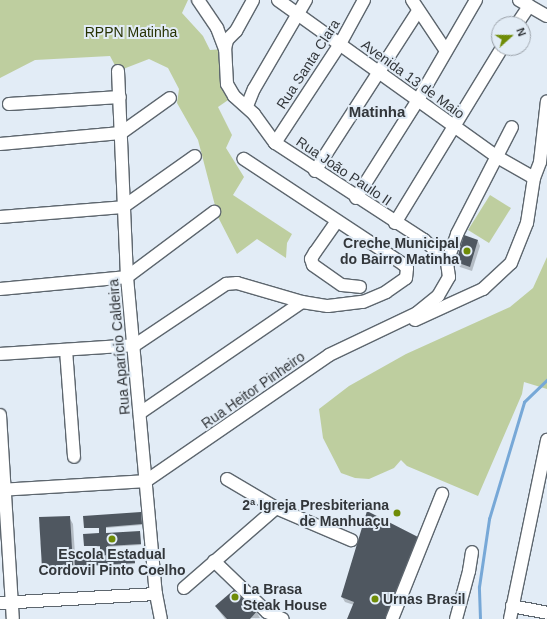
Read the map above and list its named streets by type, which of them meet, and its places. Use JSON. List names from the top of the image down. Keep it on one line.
{"streets":{"street":["Rua Santa Clara","Avenida 13 de Maio","Rua João Paulo II","Rua Aparício Caldeira","Rua Heitor Pinheiro"]},"crossings":[["Rua Santa Clara","Avenida 13 de Maio"],["Rua Santa Clara","Rua João Paulo II"],["Rua Aparício Caldeira","Rua Heitor Pinheiro"]],"districts":["Matinha"],"parks":["RPPN Matinha"],"places":["Creche Municipal do Bairro Matinha","2ª Igreja Presbiteriana de Manhuaçu","Escola Estadual Cordovil Pinto Coelho","La Brasa Steak House","Urnas Brasil"],"north":"right"}
